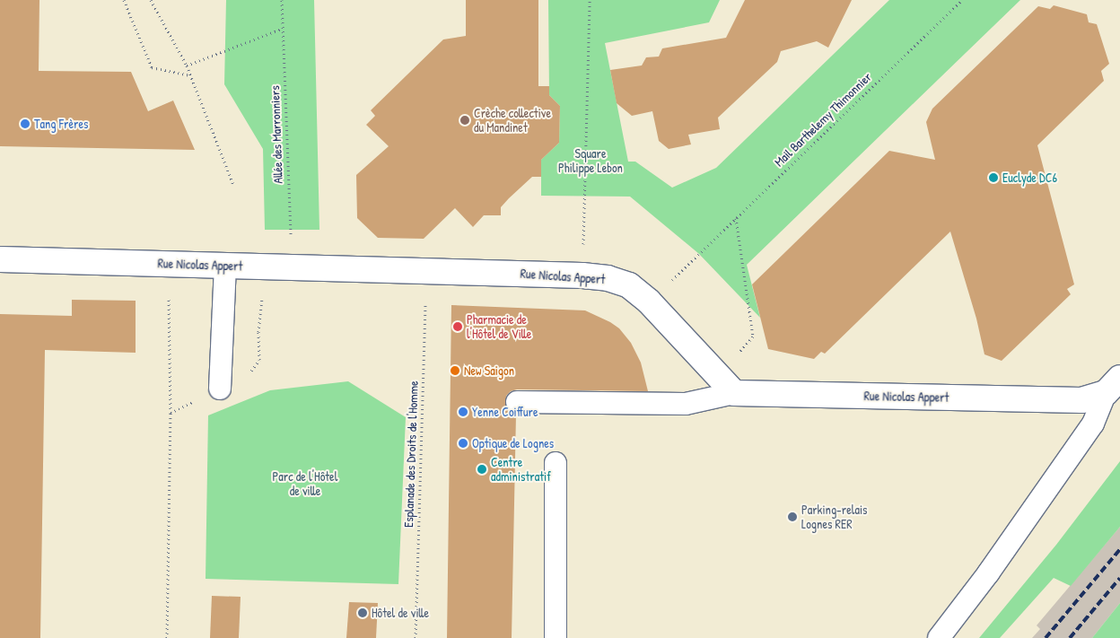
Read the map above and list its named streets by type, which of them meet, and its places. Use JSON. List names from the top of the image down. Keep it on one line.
{"streets":{"street":["Rue Nicolas Appert"],"path":["Mail Barthelemy Thimonnier","Allée des Marronniers","Esplanade des Droits de l'Homme"]},"crossings":[["Allée des Marronniers","Rue Nicolas Appert"],["Rue Nicolas Appert","Esplanade des Droits de l'Homme"]],"parks":["Square Philippe Lebon","Parc de l'Hôtel de ville"],"places":["Crèche collective du Mandinet","Tang Frères","Euclyde DC6","Pharmacie de l'Hôtel de Ville","New Saigon","Yenne Coiffure","Optique de Lognes","Centre administratif","Parking-relais Lognes RER","Hôtel de ville"]}
